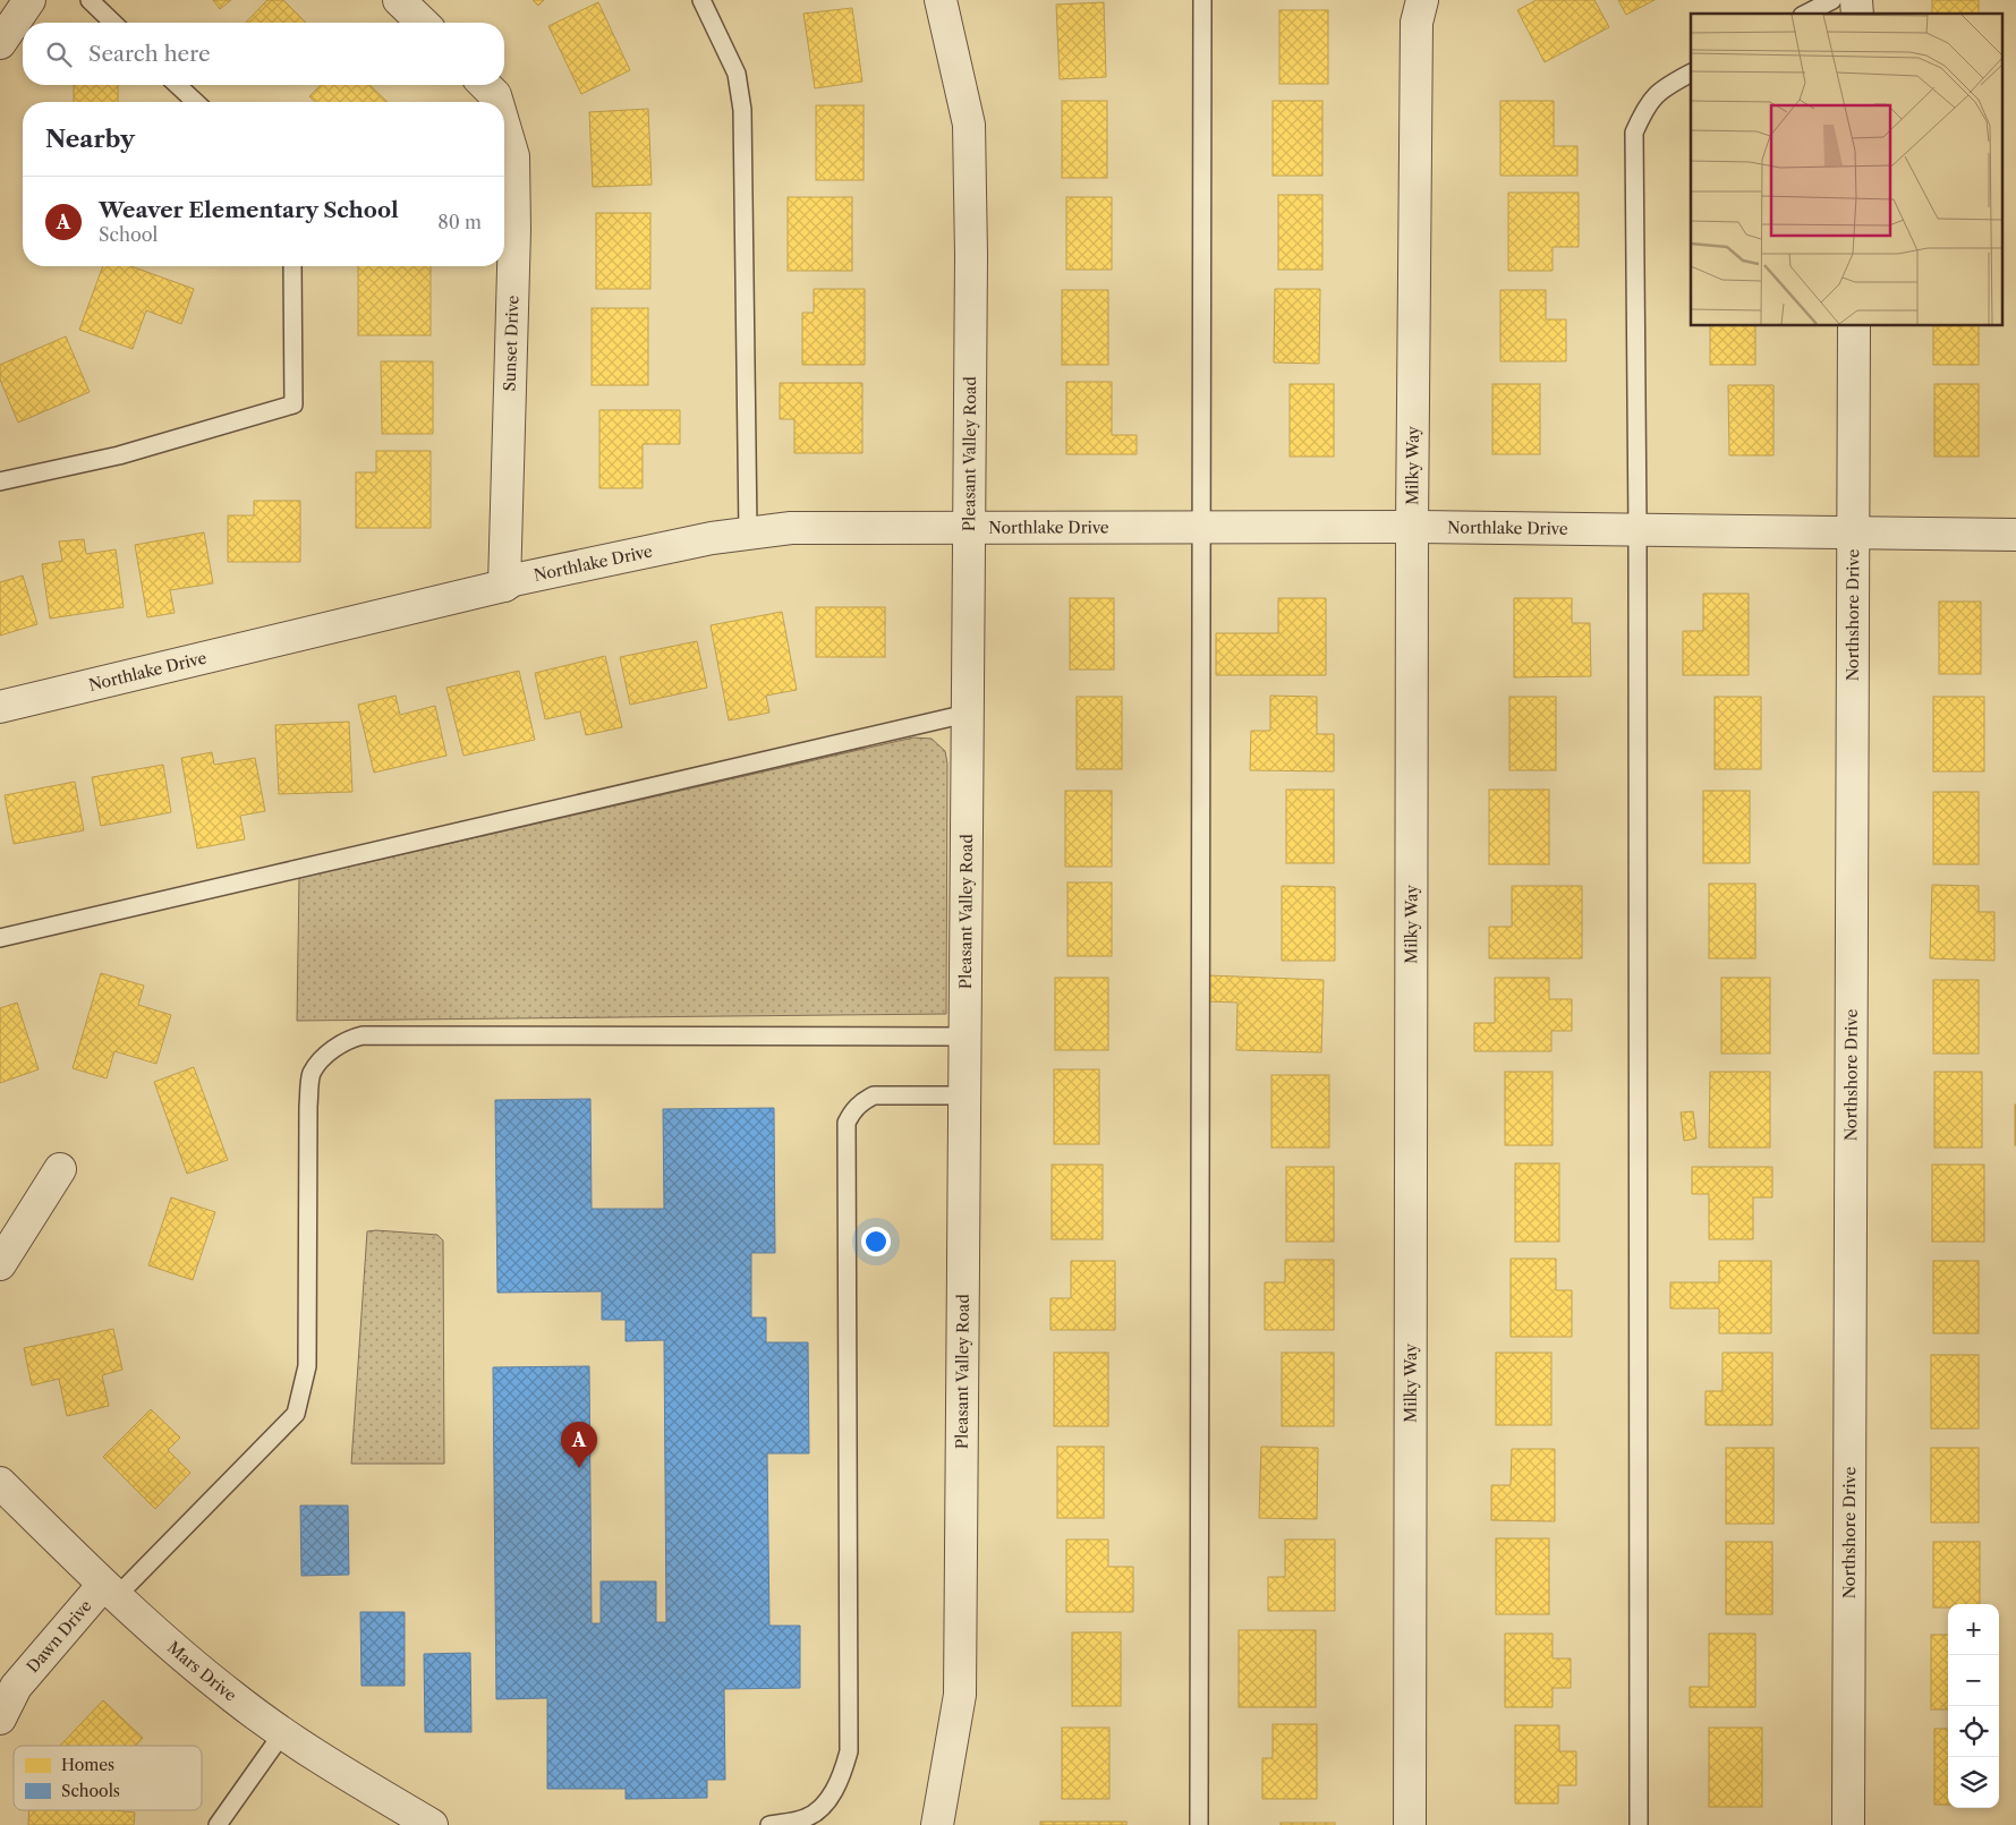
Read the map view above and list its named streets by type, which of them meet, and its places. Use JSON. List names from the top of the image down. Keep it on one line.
{"streets":{"street":["Sunset Drive","Pleasant Valley Road","Milky Way","Northlake Drive","Northshore Drive","Dawn Drive","Mars Drive"]},"crossings":[["Sunset Drive","Northlake Drive"],["Pleasant Valley Road","Northlake Drive"],["Milky Way","Northlake Drive"],["Northlake Drive","Northshore Drive"],["Dawn Drive","Mars Drive"]],"legend":["Homes","Schools"],"page":{"search":"Search here","heading":"Nearby","list":[{"mark":"A","name":"Weaver Elementary School","note":"School","value":"80 m"}],"pins":"A","map_buttons":["+","−"]}}
